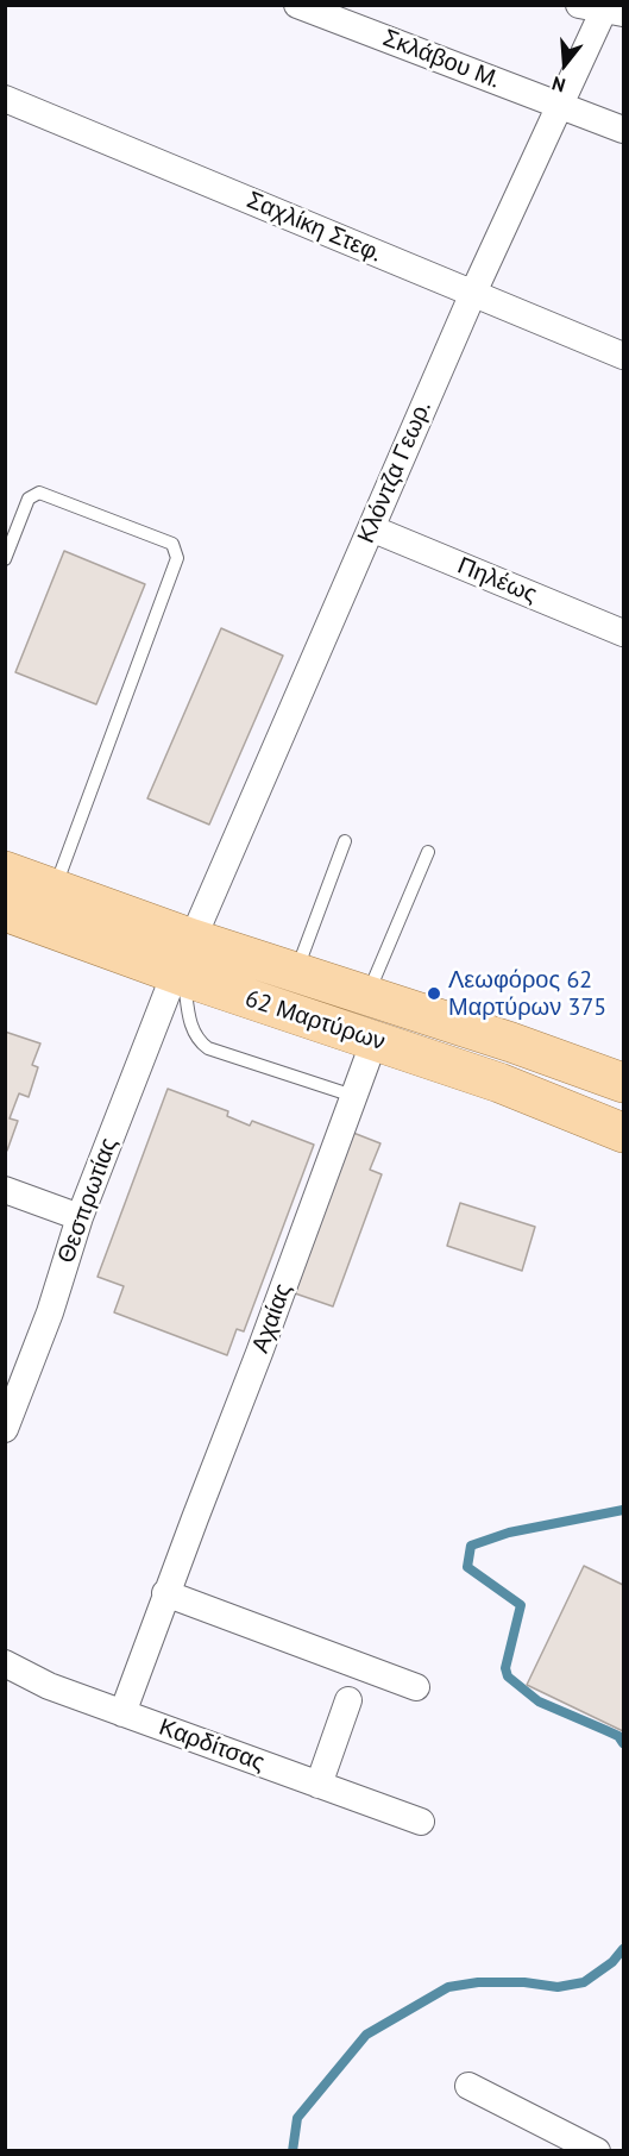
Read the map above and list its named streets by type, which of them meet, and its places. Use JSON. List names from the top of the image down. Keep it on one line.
{"streets":{"main road":["62 Μαρτύρων"],"street":["Σκλάβου Μ.","Σαχλίκη Στεφ.","Κλόντζα Γεωρ.","Πηλέως","Θεσπρωτίας","Αχαίας","Καρδίτσας"]},"crossings":[["Σκλάβου Μ.","Κλόντζα Γεωρ."],["Σαχλίκη Στεφ.","Κλόντζα Γεωρ."],["Κλόντζα Γεωρ.","Πηλέως"],["Κλόντζα Γεωρ.","62 Μαρτύρων"],["62 Μαρτύρων","Θεσπρωτίας"],["62 Μαρτύρων","Αχαίας"],["Αχαίας","Καρδίτσας"]],"places":["Λεωφόρος 62 Μαρτύρων 375"],"north":"bottom"}
